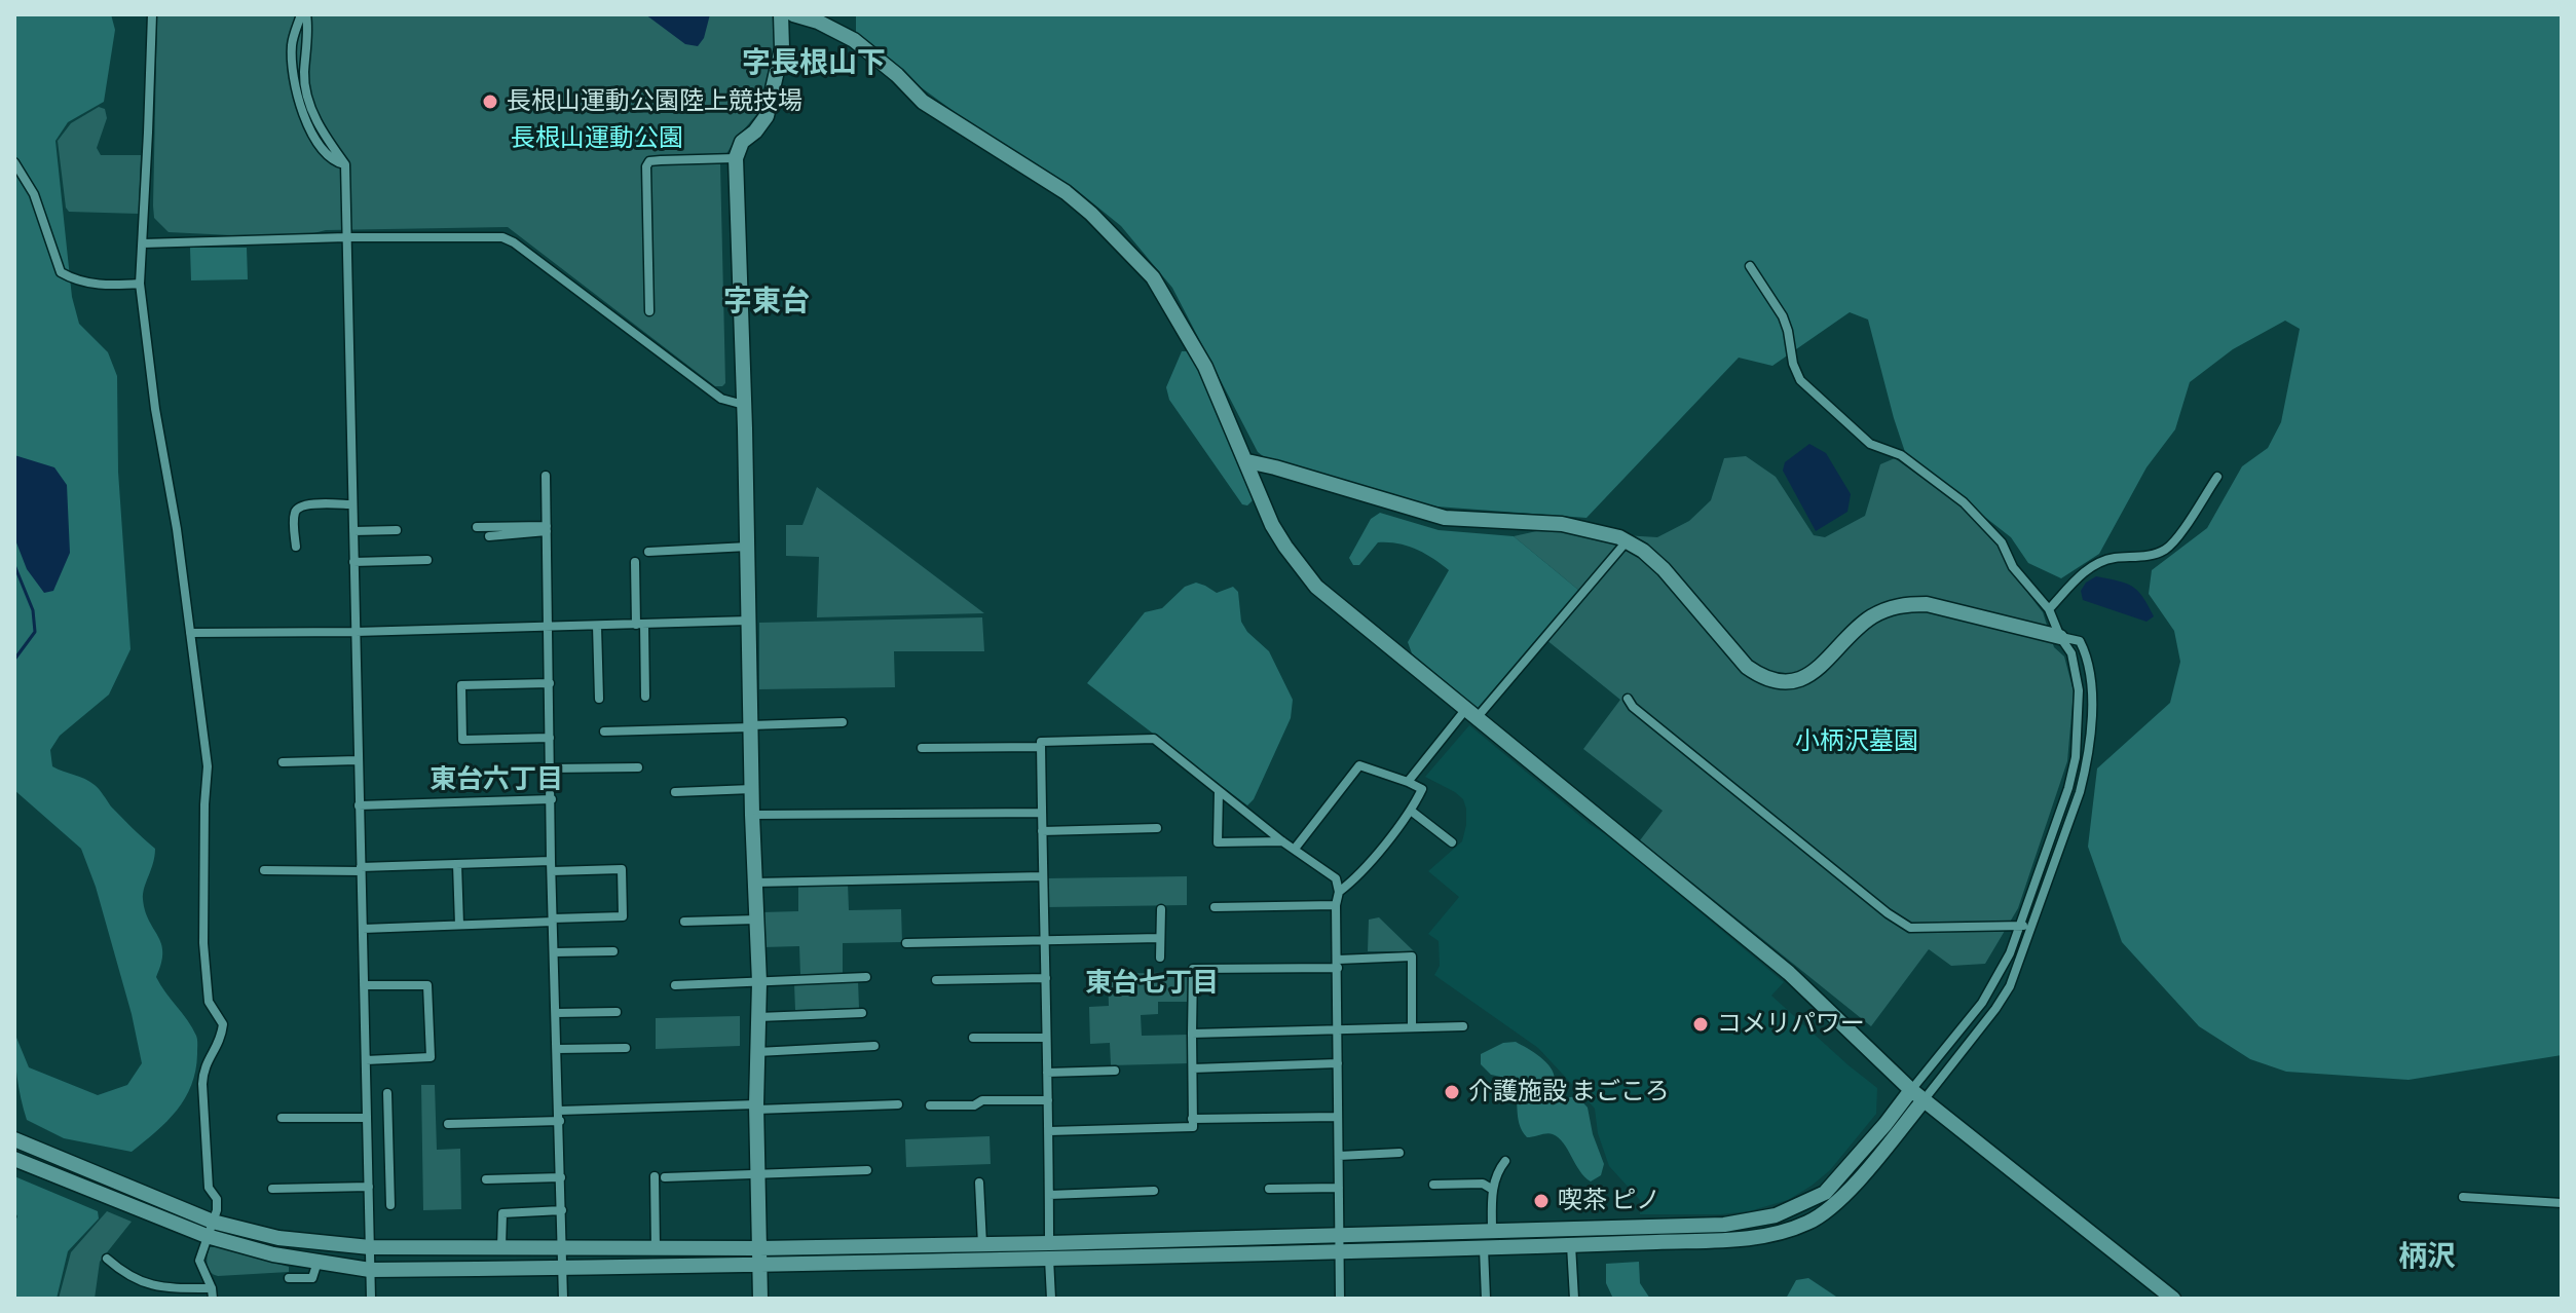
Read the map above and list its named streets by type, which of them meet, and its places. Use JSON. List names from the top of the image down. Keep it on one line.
{"districts":["字長根山下","字東台","東台六丁目","東台七丁目","柄沢"],"parks":["長根山運動公園","小柄沢墓園"],"places":["長根山運動公園陸上競技場","コメリパワー","介護施設 まごころ","喫茶 ピノ"]}
